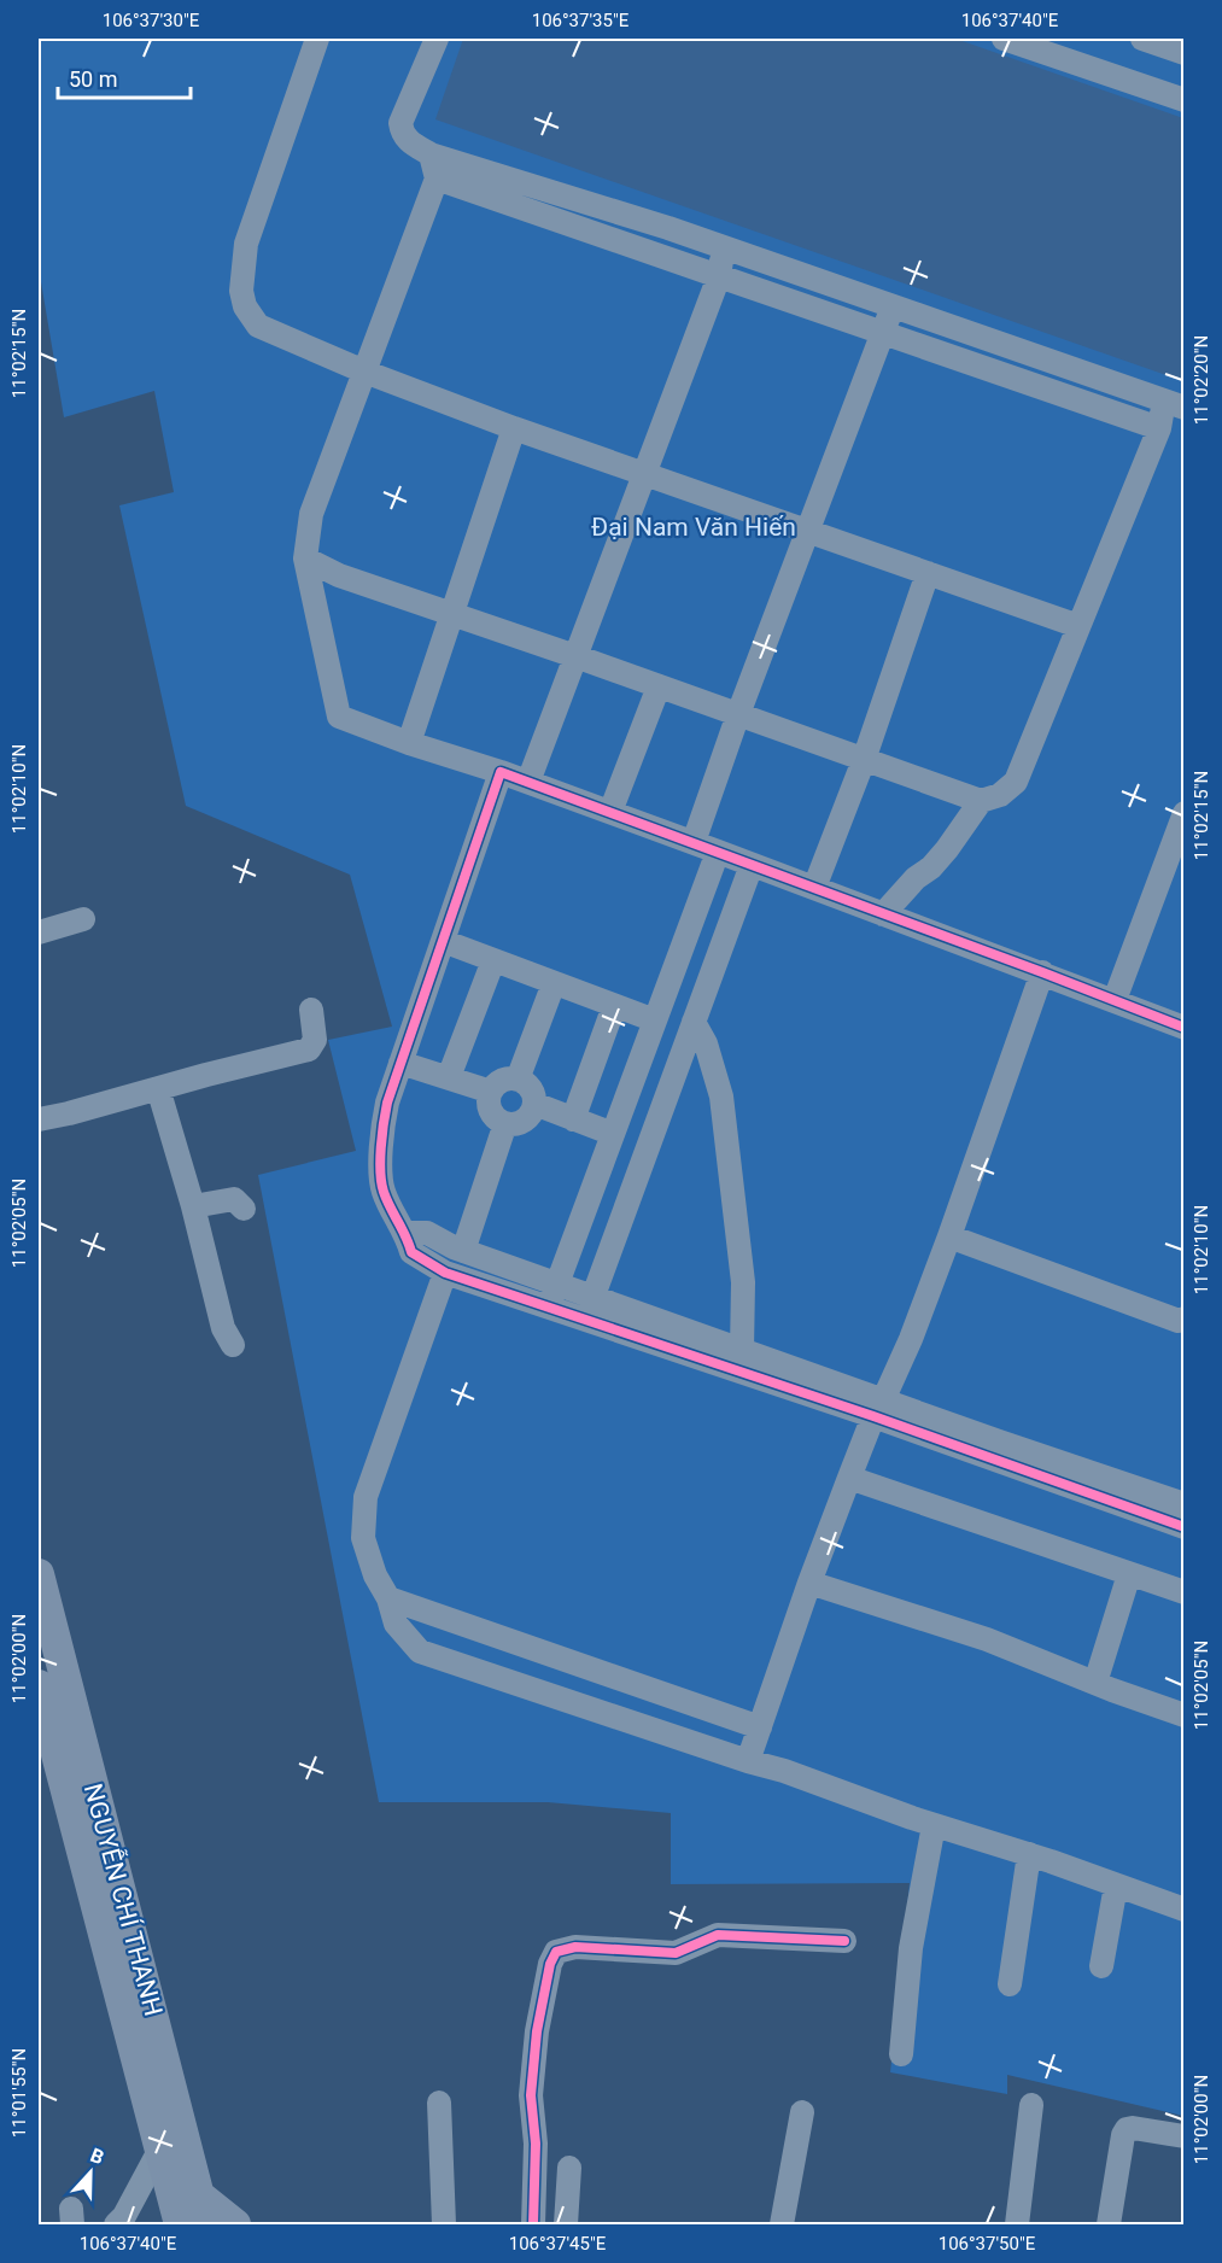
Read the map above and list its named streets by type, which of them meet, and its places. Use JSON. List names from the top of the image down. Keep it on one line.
{"streets":{"main road":["NGUYỄN CHÍ THANH"]},"parks":["Đại Nam Văn Hiến"],"scale_bar":"50 m","north":"top","coordinates":["106°37'30\"E","106°37'35\"E","106°37'40\"E","11°02'15\"N","11°02'20\"N","11°02'10\"N","11°02'05\"N","11°02'00\"N","11°01'55\"N","106°37'45\"E","106°37'50\"E"]}
